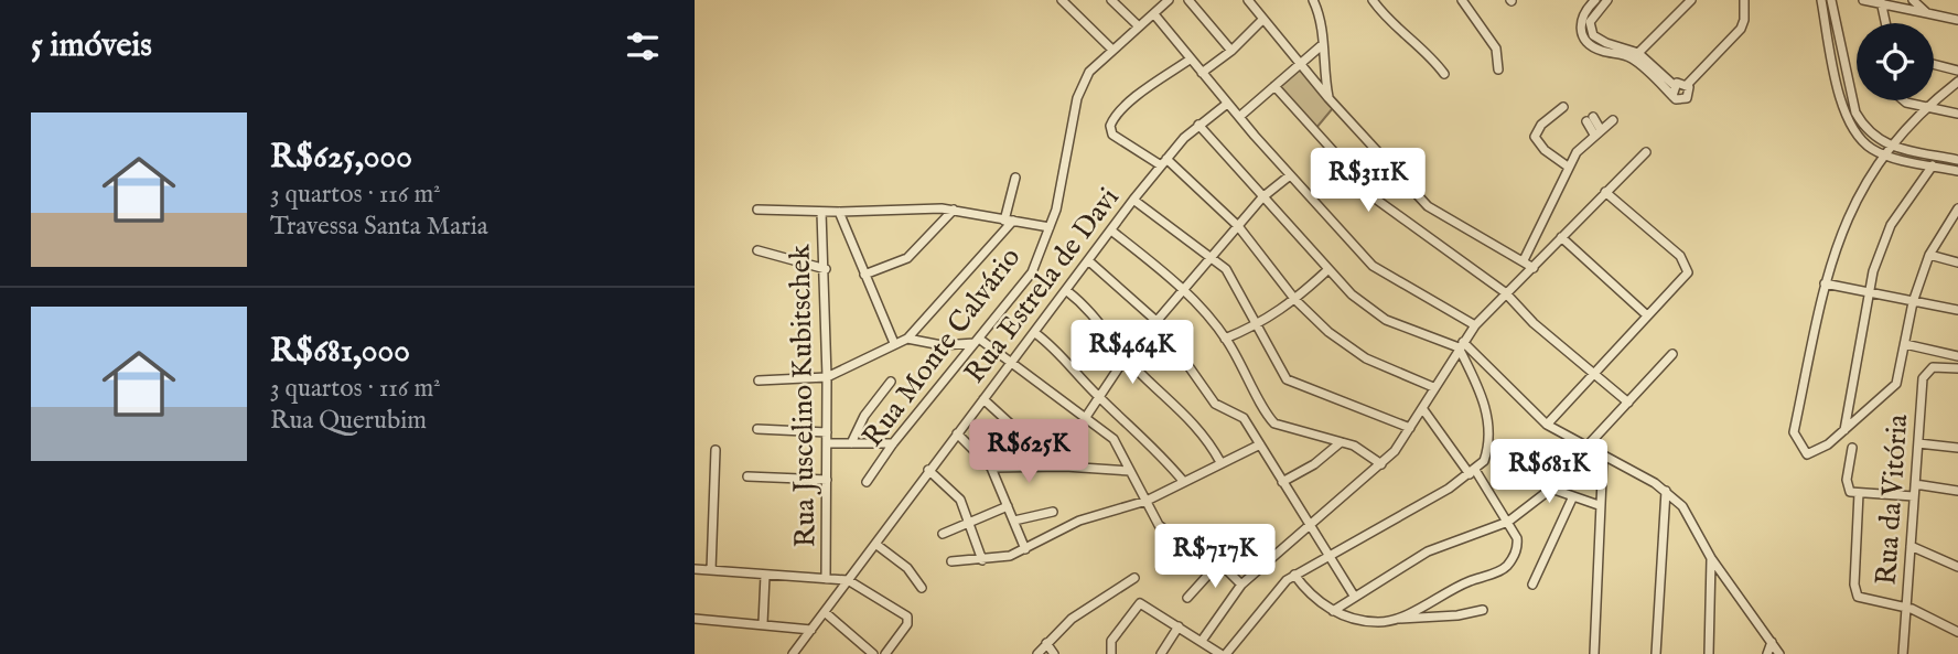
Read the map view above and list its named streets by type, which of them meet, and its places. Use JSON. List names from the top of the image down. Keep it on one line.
{"streets":{"street":["Rua Estrela de Davi","Rua Monte Calvário","Rua Juscelino Kubitschek","Rua da Vitória"]},"page":{"heading":"5 imóveis","list":[{"name":"R$625,000","note":"3 quartos · 116 m² · Travessa Santa Maria"},{"name":"R$681,000","note":"3 quartos · 116 m² · Rua Querubim"}],"price":["R$311K","R$464K","R$625K","R$681K","R$717K"]}}
